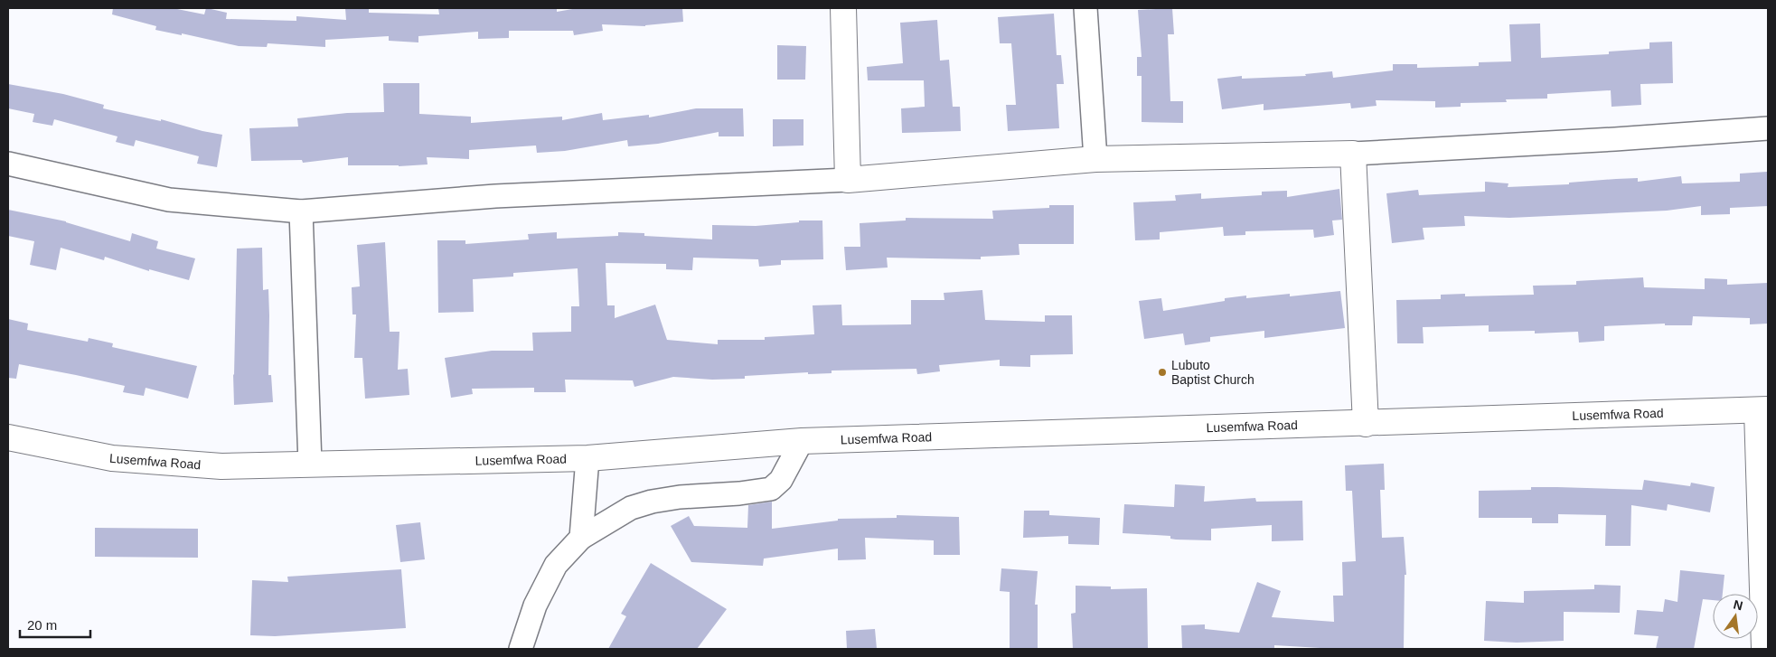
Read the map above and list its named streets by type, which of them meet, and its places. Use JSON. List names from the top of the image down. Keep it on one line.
{"streets":{"street":["Lusemfwa Road"]},"places":["Lubuto Baptist Church"],"scale_bar":"20 m","north":"top"}
